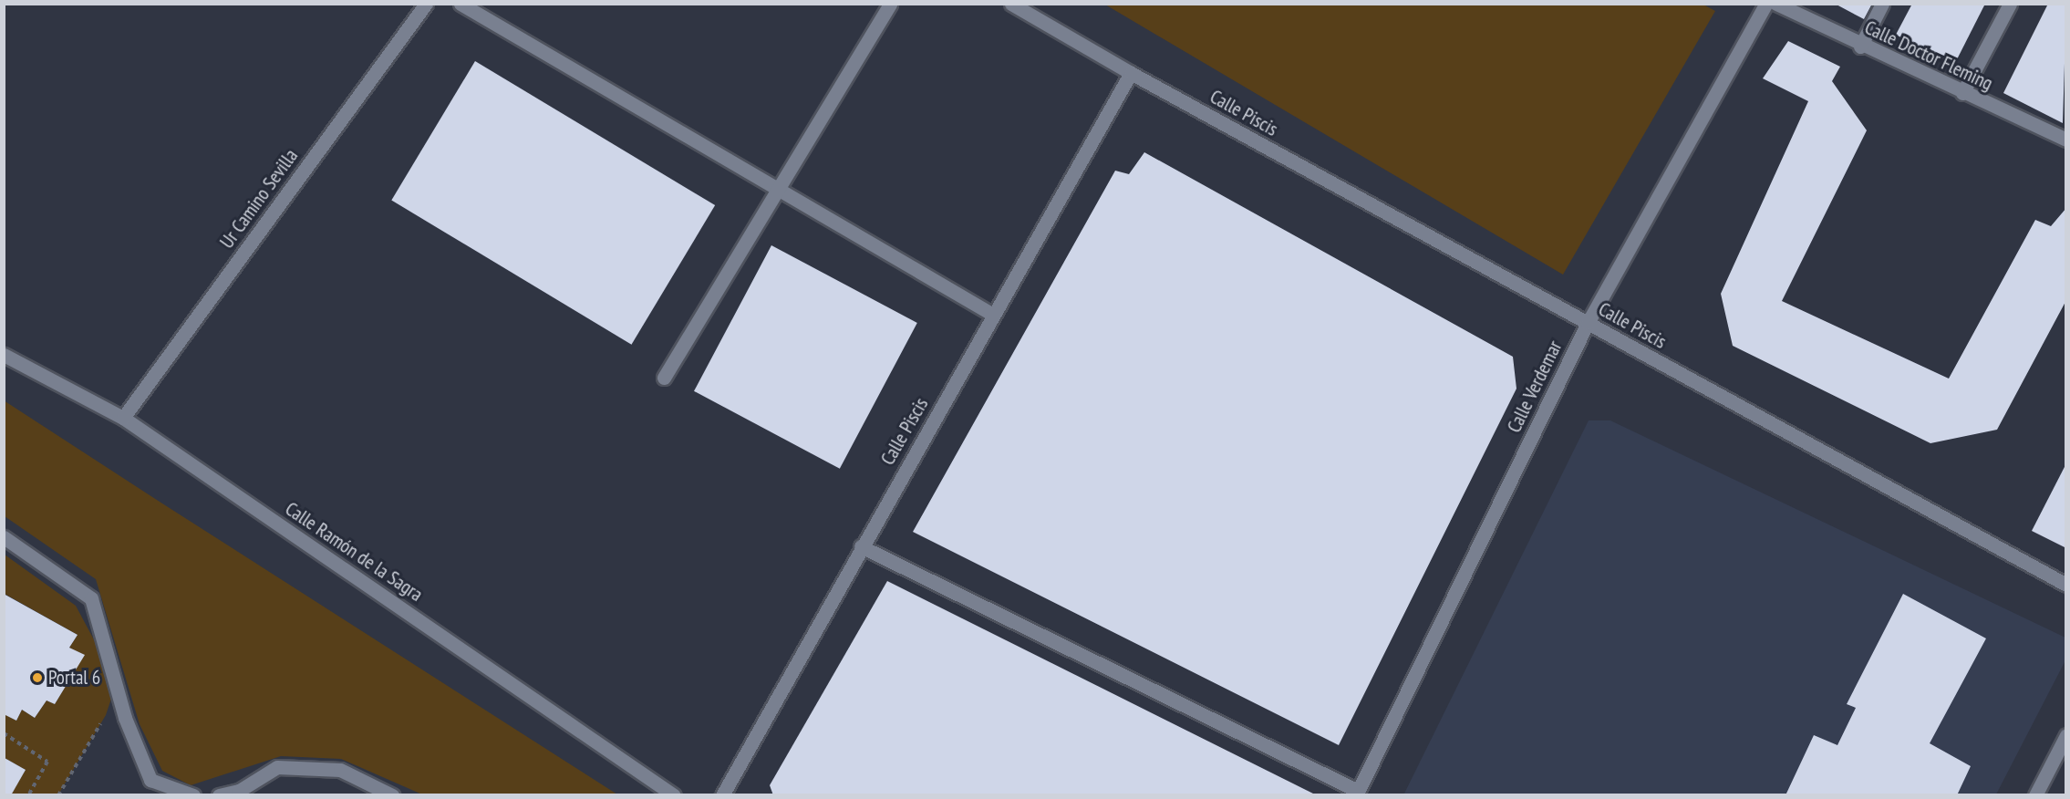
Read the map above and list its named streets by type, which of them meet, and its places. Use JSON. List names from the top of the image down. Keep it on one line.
{"streets":{"street":["Calle Doctor Fleming","Calle Piscis","Ur Camino Sevilla","Calle Verdemar","Calle Ramón de la Sagra"]},"crossings":[["Calle Doctor Fleming","Calle Verdemar"],["Calle Piscis","Calle Verdemar"],["Ur Camino Sevilla","Calle Ramón de la Sagra"]],"places":["Portal 6"]}
